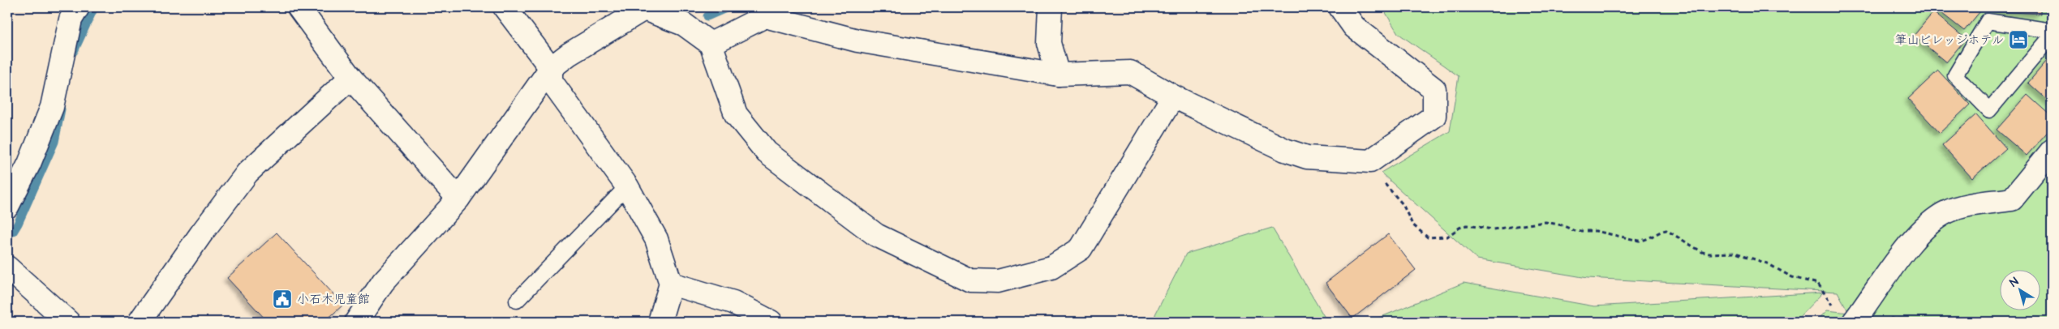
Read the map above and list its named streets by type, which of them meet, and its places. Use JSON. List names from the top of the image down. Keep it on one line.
{"places":{"hotel":["筆山ビレッジホテル"],"public building":["小石木児童館"]},"north":"top left"}
